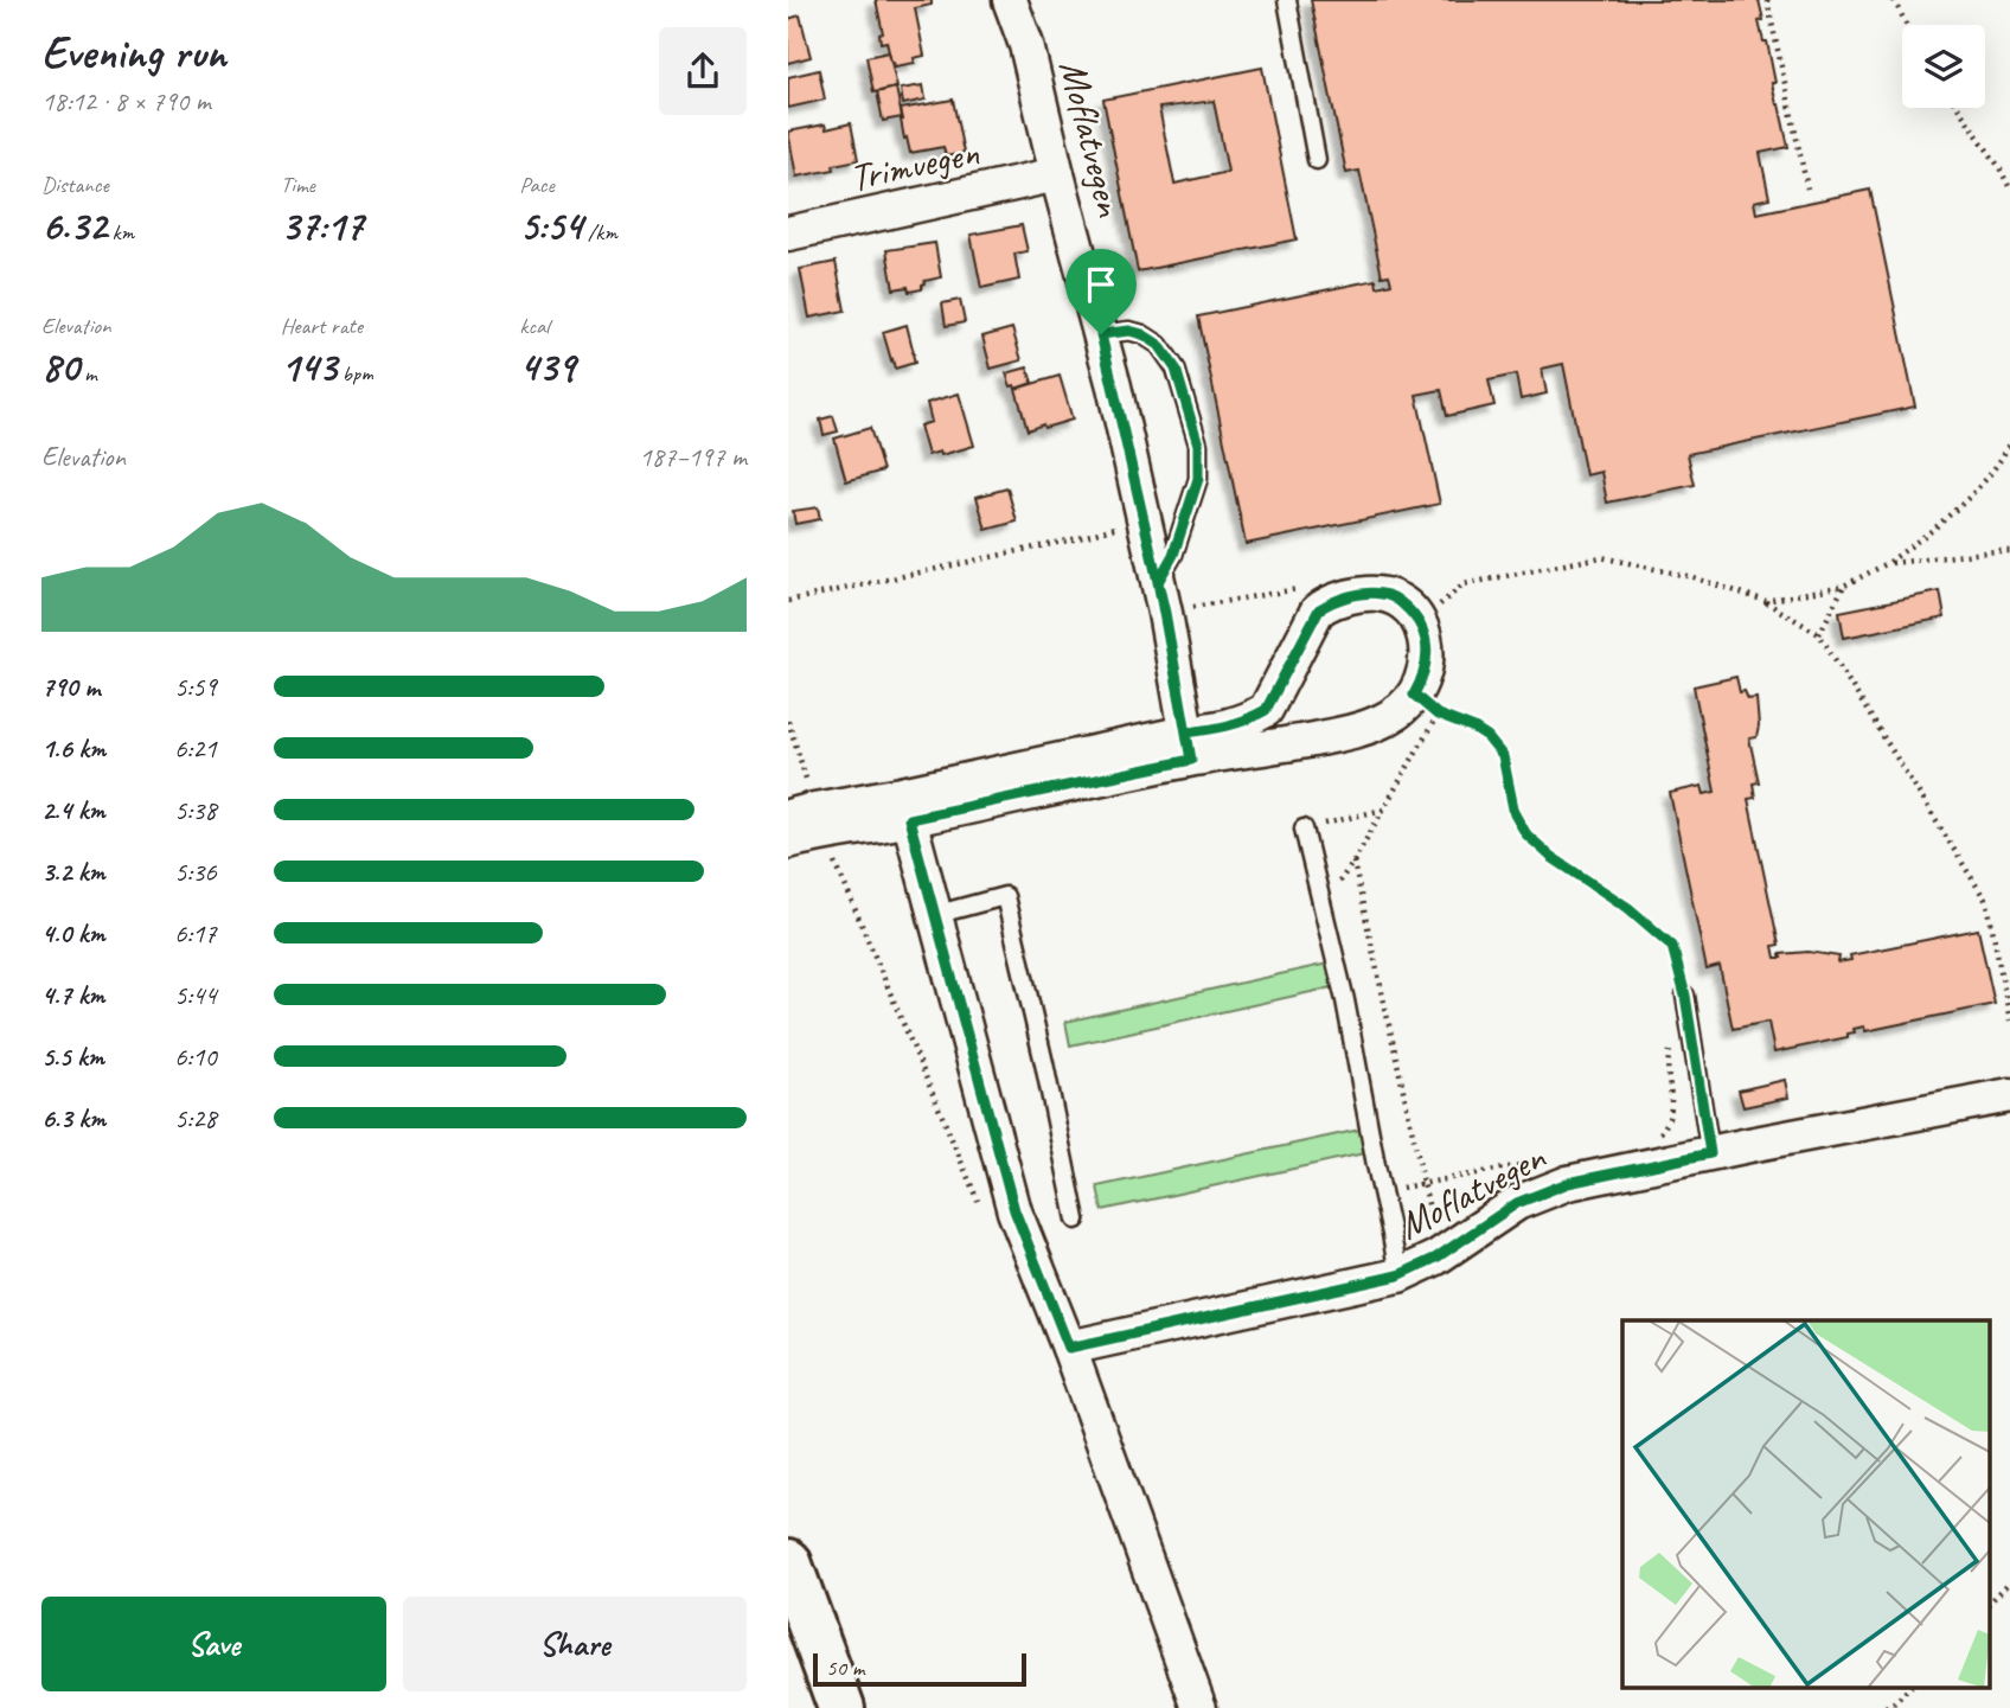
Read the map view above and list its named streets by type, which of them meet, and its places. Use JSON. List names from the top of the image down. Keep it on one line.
{"streets":{"street":["Moflatvegen","Trimvegen"]},"crossings":[["Moflatvegen","Trimvegen"]],"scale_bar":"50 m","page":{"heading":["Evening run","18:12 · 8 × 790 m"],"stats":[["Distance","6.32 km"],["Time","37:17"],["Pace","5:54 /km"],["Elevation","80 m"],["Heart rate","143 bpm"],["kcal","439"]],"chart":["Elevation","187–197 m"],"list":[{"name":"790 m","note":"5:59"},{"name":"1.6 km","note":"6:21"},{"name":"2.4 km","note":"5:38"},{"name":"3.2 km","note":"5:36"},{"name":"4.0 km","note":"6:17"},{"name":"4.7 km","note":"5:44"},{"name":"5.5 km","note":"6:10"},{"name":"6.3 km","note":"5:28"}],"buttons":["Save","Share"],"scale":"50 m"}}
